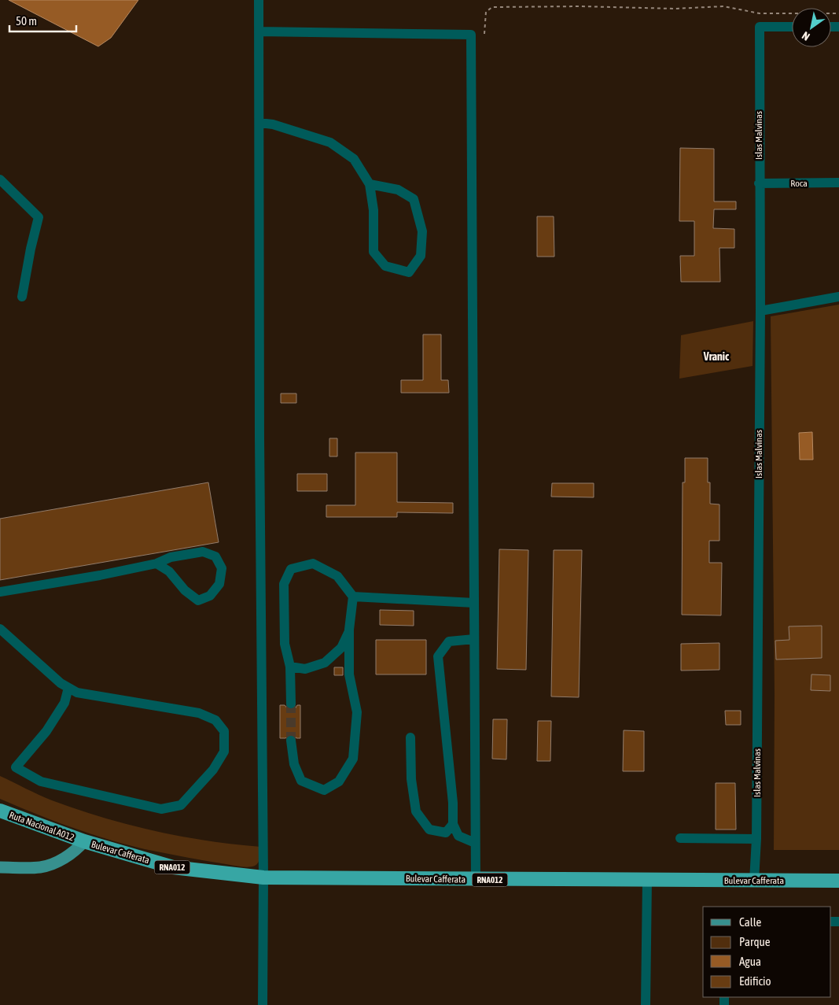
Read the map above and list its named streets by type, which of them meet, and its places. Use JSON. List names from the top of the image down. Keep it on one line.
{"streets":{"highway":["Ruta Nacional A012","Bulevar Cafferata","RNA012"],"street":["Islas Malvinas","Roca"]},"crossings":[["Islas Malvinas","Roca"],["Islas Malvinas","Bulevar Cafferata"],["Ruta Nacional A012","Bulevar Cafferata"]],"districts":["Vranic"],"legend":["Calle","Parque","Agua","Edificio"],"scale_bar":"50 m","north":"bottom left"}
